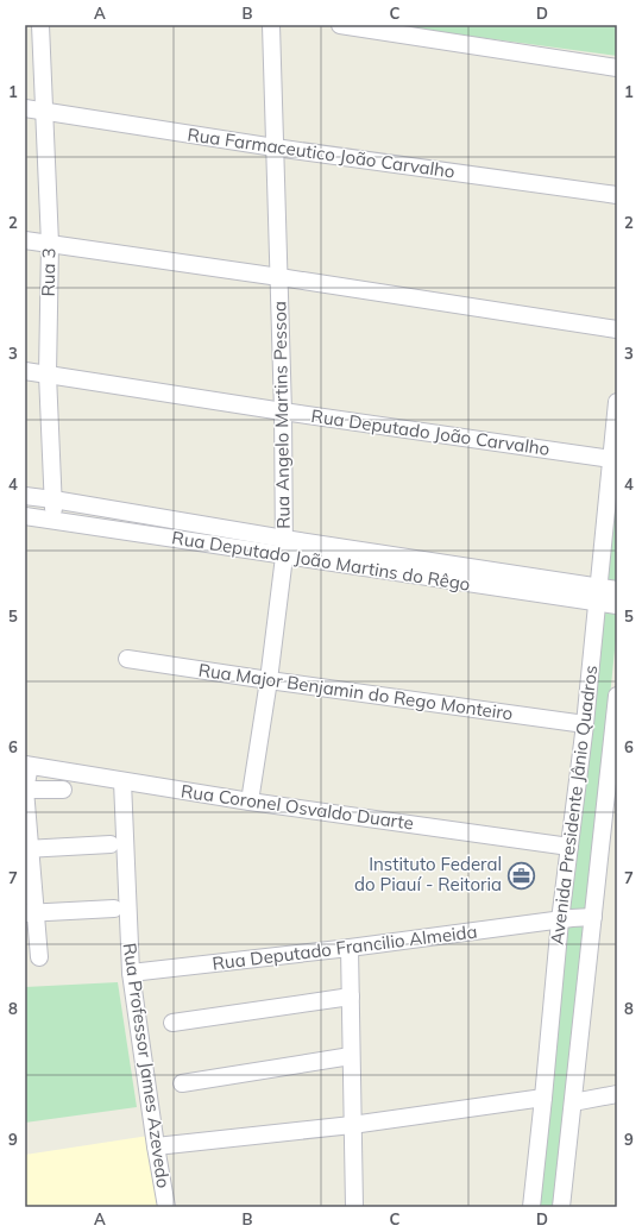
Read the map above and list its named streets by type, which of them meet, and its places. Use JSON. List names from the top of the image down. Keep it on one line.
{"streets":{"street":["Rua Farmaceutico João Carvalho","Rua 3","Rua Angelo Martins Pessoa","Rua Deputado João Carvalho","Rua Deputado João Martins do Rêgo","Rua Major Benjamin do Rego Monteiro","Avenida Presidente Jânio Quadros","Rua Coronel Osvaldo Duarte","Rua Deputado Francilio Almeida","Rua Professor James Azevedo"]},"crossings":[["Rua Farmaceutico João Carvalho","Rua 3"],["Rua Farmaceutico João Carvalho","Rua Angelo Martins Pessoa"],["Rua 3","Rua Deputado João Carvalho"],["Rua 3","Rua Deputado João Martins do Rêgo"],["Rua Angelo Martins Pessoa","Rua Deputado João Carvalho"],["Rua Angelo Martins Pessoa","Rua Deputado João Martins do Rêgo"],["Rua Angelo Martins Pessoa","Rua Major Benjamin do Rego Monteiro"],["Rua Angelo Martins Pessoa","Rua Coronel Osvaldo Duarte"],["Rua Deputado João Carvalho","Avenida Presidente Jânio Quadros"],["Rua Deputado João Martins do Rêgo","Avenida Presidente Jânio Quadros"],["Rua Major Benjamin do Rego Monteiro","Avenida Presidente Jânio Quadros"],["Avenida Presidente Jânio Quadros","Rua Coronel Osvaldo Duarte"],["Avenida Presidente Jânio Quadros","Rua Deputado Francilio Almeida"],["Rua Coronel Osvaldo Duarte","Rua Professor James Azevedo"],["Rua Deputado Francilio Almeida","Rua Professor James Azevedo"]],"places":{"office":["Instituto Federal do Piauí - Reitoria"]},"grid":{"columns":["A","B","C","D"],"rows":["1","2","3","4","5","6","7","8","9"]}}
